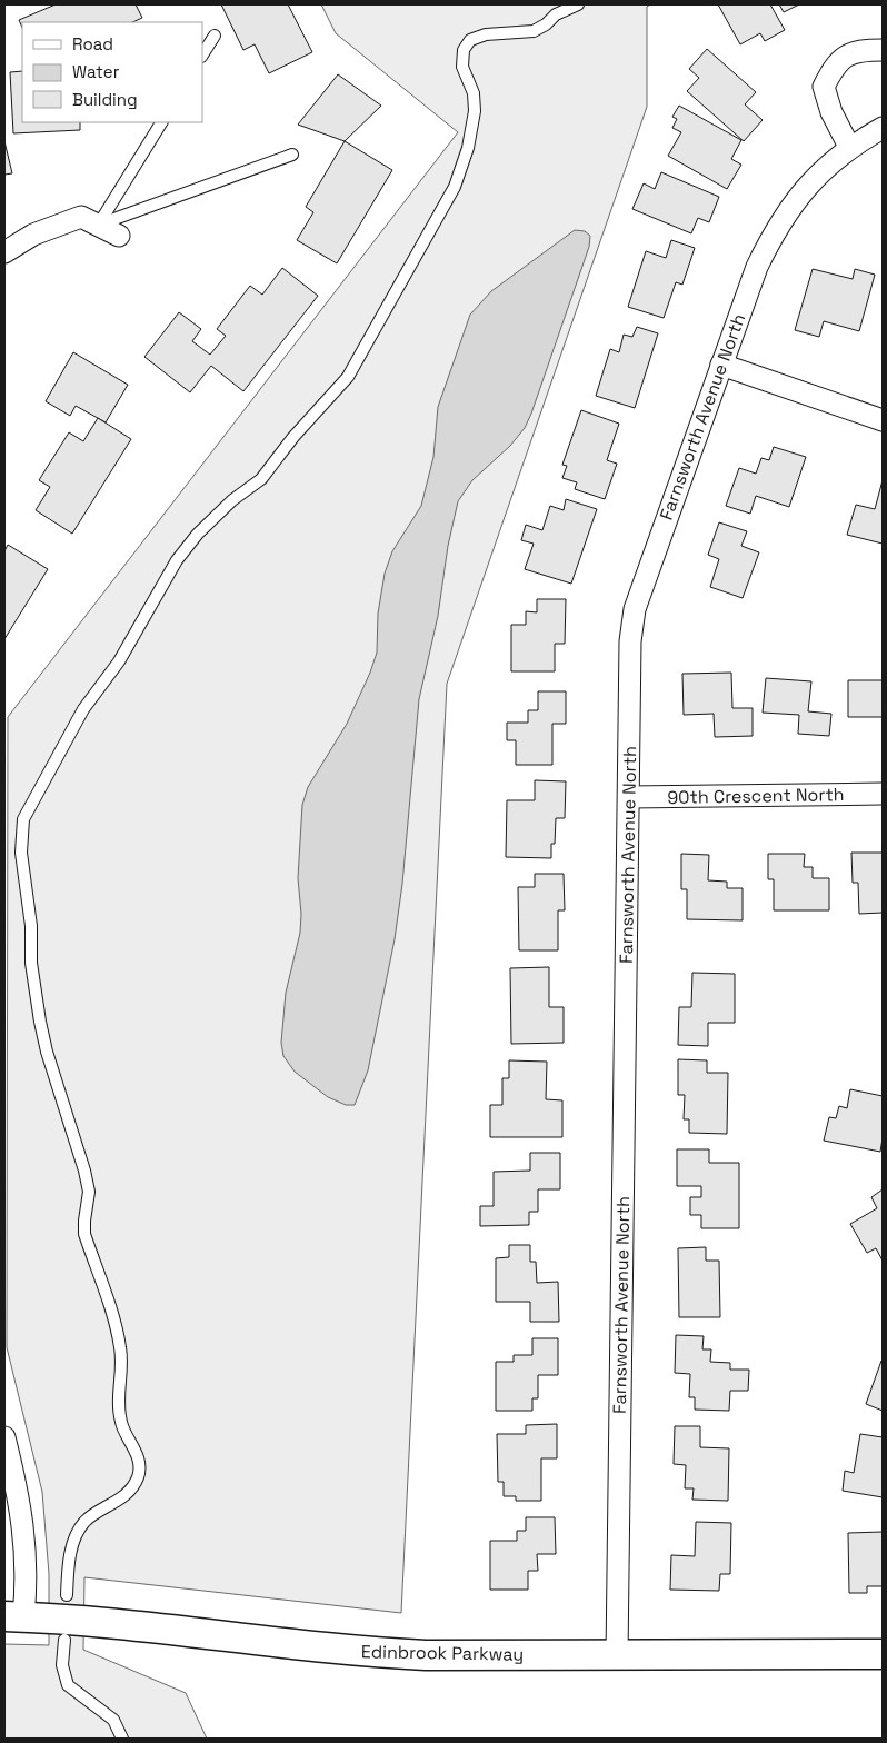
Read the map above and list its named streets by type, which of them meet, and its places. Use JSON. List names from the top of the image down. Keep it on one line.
{"streets":{"street":["Farnsworth Avenue North","90th Crescent North","Edinbrook Parkway"]},"crossings":[["Farnsworth Avenue North","90th Crescent North"],["Farnsworth Avenue North","Edinbrook Parkway"]],"legend":["Road","Water","Building"]}
